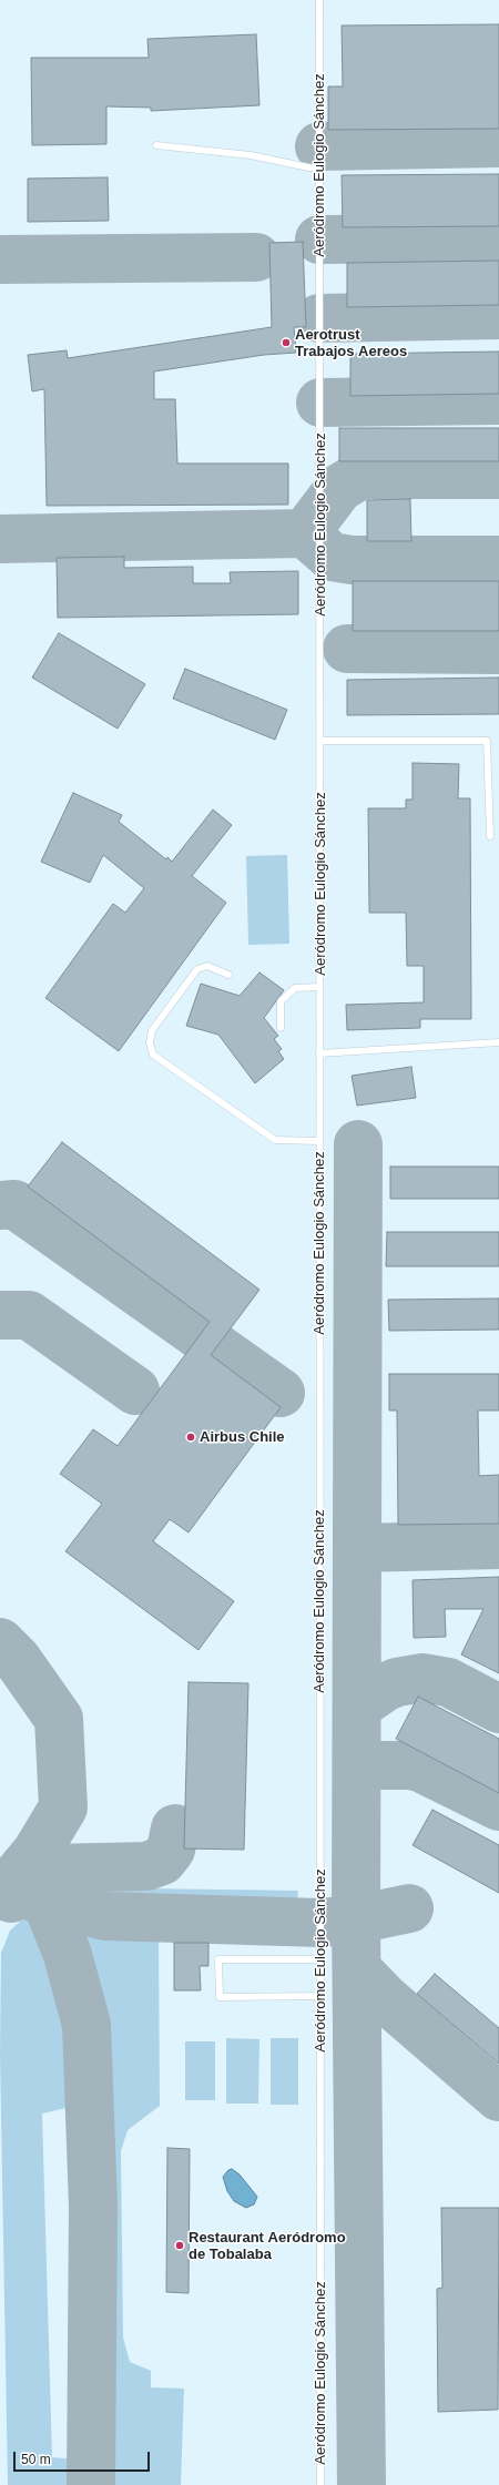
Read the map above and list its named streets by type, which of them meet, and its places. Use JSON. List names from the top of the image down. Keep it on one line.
{"streets":{"lane":["Aeródromo Eulogio Sánchez"]},"places":["Aerotrust Trabajos Aereos","Airbus Chile","Restaurant Aeródromo de Tobalaba"],"scale_bar":"50 m"}
